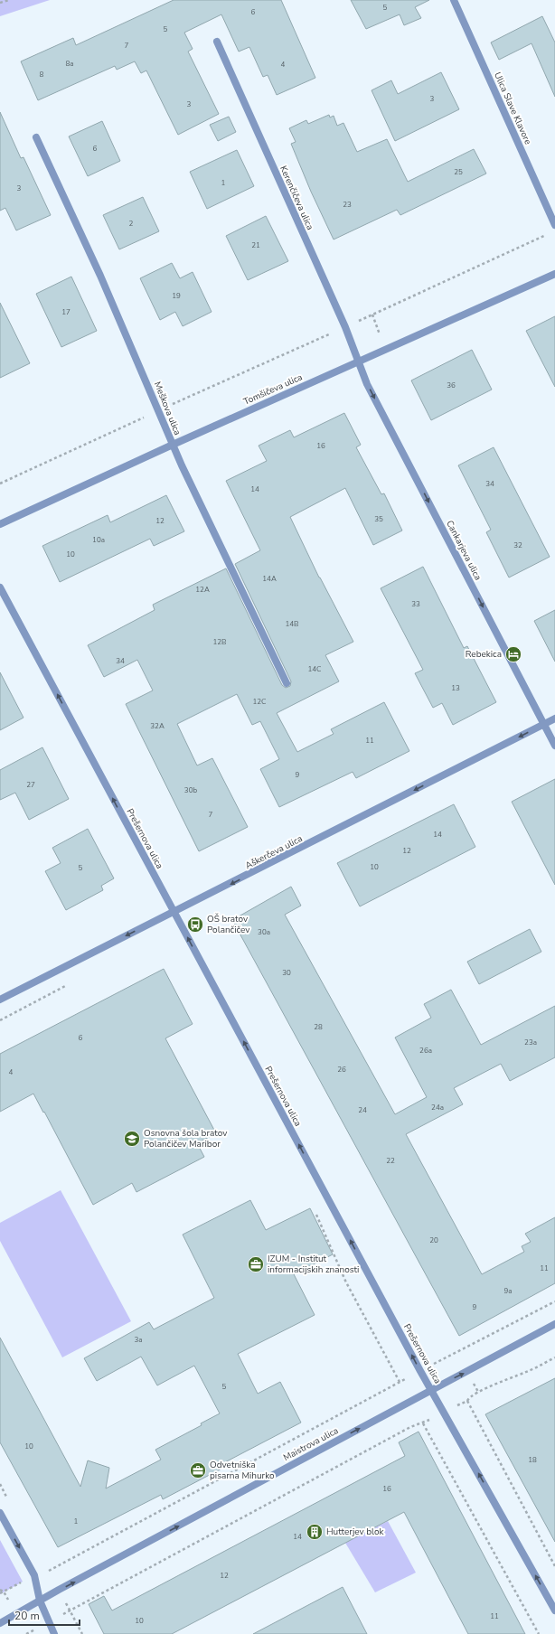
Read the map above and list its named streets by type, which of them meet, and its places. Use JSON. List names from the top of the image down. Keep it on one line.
{"streets":{"street":["Ulica Slave Klavore","Kerenčičeva ulica","Tomšičeva ulica","Meškova ulica","Cankarjeva ulica","Prešernova ulica","Aškerčeva ulica","Maistrova ulica"]},"crossings":[["Kerenčičeva ulica","Tomšičeva ulica"],["Kerenčičeva ulica","Cankarjeva ulica"],["Tomšičeva ulica","Meškova ulica"],["Tomšičeva ulica","Cankarjeva ulica"],["Cankarjeva ulica","Aškerčeva ulica"],["Prešernova ulica","Aškerčeva ulica"],["Prešernova ulica","Maistrova ulica"]],"one_way":["Cankarjeva ulica","Prešernova ulica","Aškerčeva ulica","Maistrova ulica"],"places":{"hotel":["Rebekica"],"bus stop":["OŠ bratov Polančičev"],"school or university":["Osnovna šola bratov Polančičev Maribor"],"office":["IZUM - Institut informacijskih znanosti","Odvetniška pisarna Mihurko"],"building":["Hutterjev blok"]},"house_numbers":["5","6","5","7","8a","4","8","3","3","6","25","1","3","23","2","21","19","17","36","16","34","14","35","12","10a","32","10","14A","12A","33","14B","12B","34","14C","13","12C","32A","11","9","27","30b","7","14","12","10","5","30a","30","28","6","23a","26a","26","4","24a","24","22","20","11","9a","9","3a","5","10","18","16","1","14","12","11","10"],"scale_bar":"20 m"}
